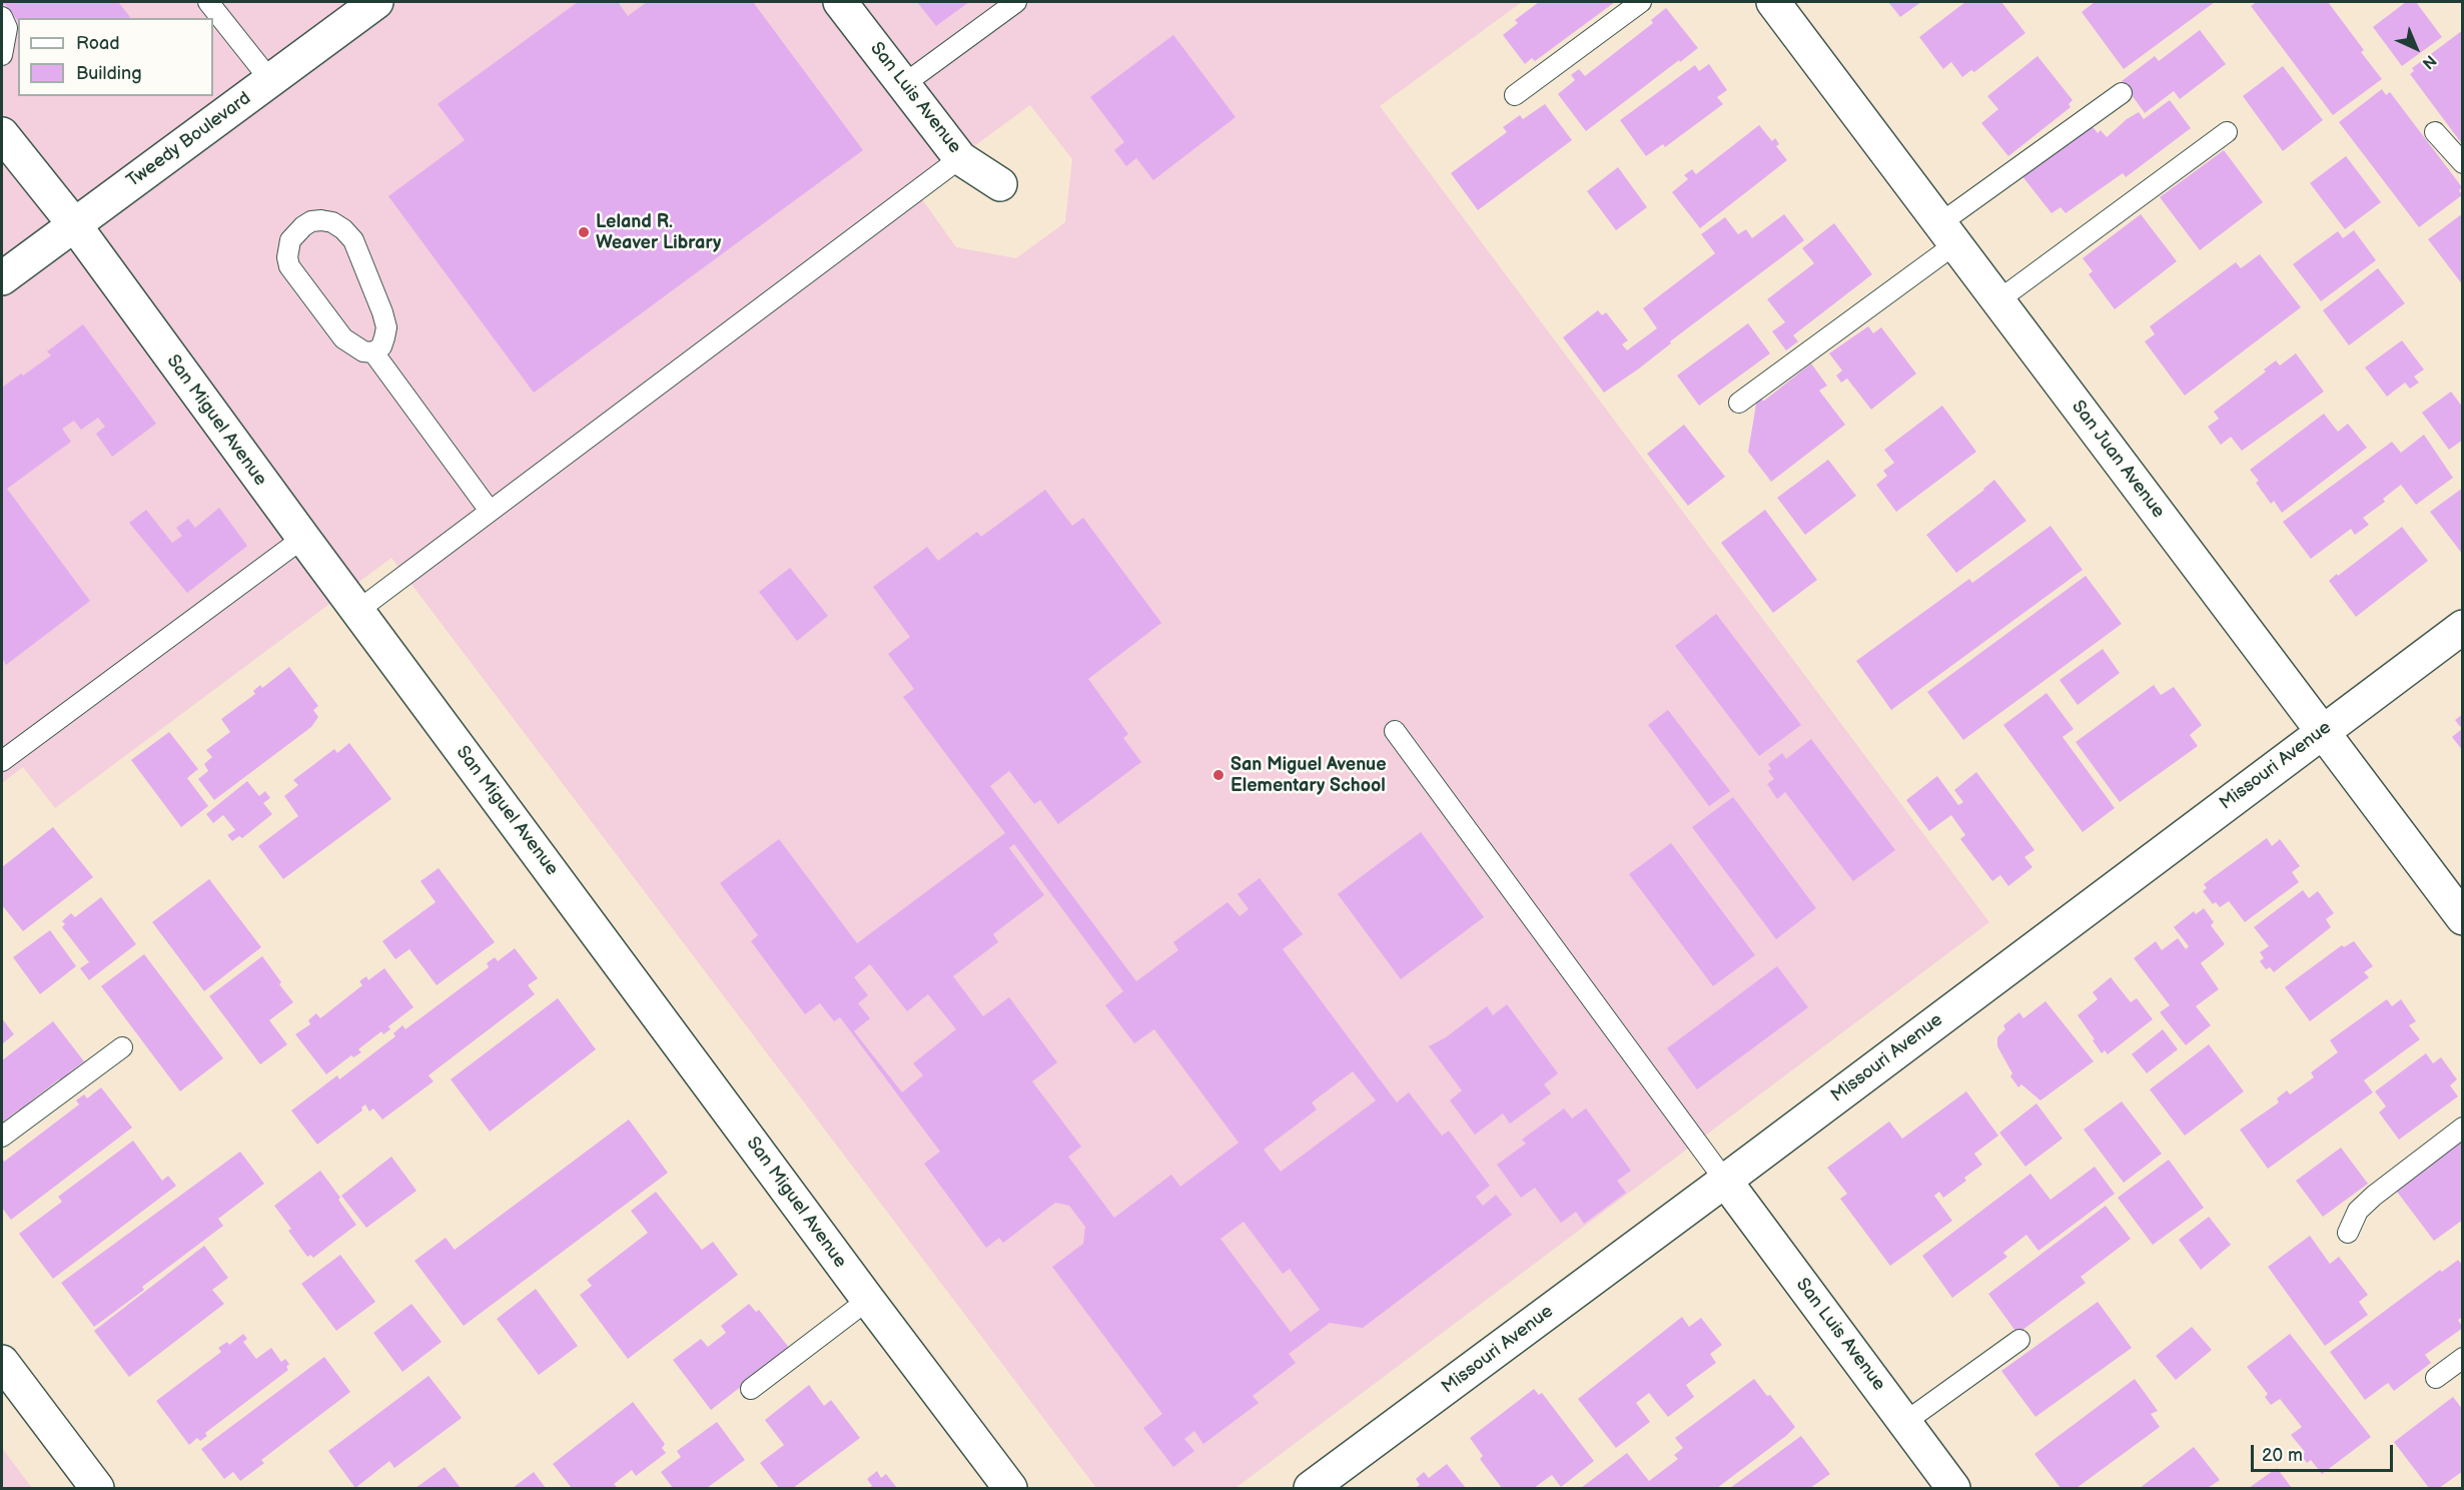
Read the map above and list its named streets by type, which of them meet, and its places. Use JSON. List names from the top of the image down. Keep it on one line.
{"streets":{"street":["San Luis Avenue","Tweedy Boulevard","San Miguel Avenue","San Juan Avenue","Missouri Avenue"]},"crossings":[["San Luis Avenue","Missouri Avenue"],["Tweedy Boulevard","San Miguel Avenue"],["San Juan Avenue","Missouri Avenue"]],"places":["Leland R. Weaver Library","San Miguel Avenue Elementary School"],"legend":["Road","Building"],"scale_bar":"20 m","north":"bottom right"}
